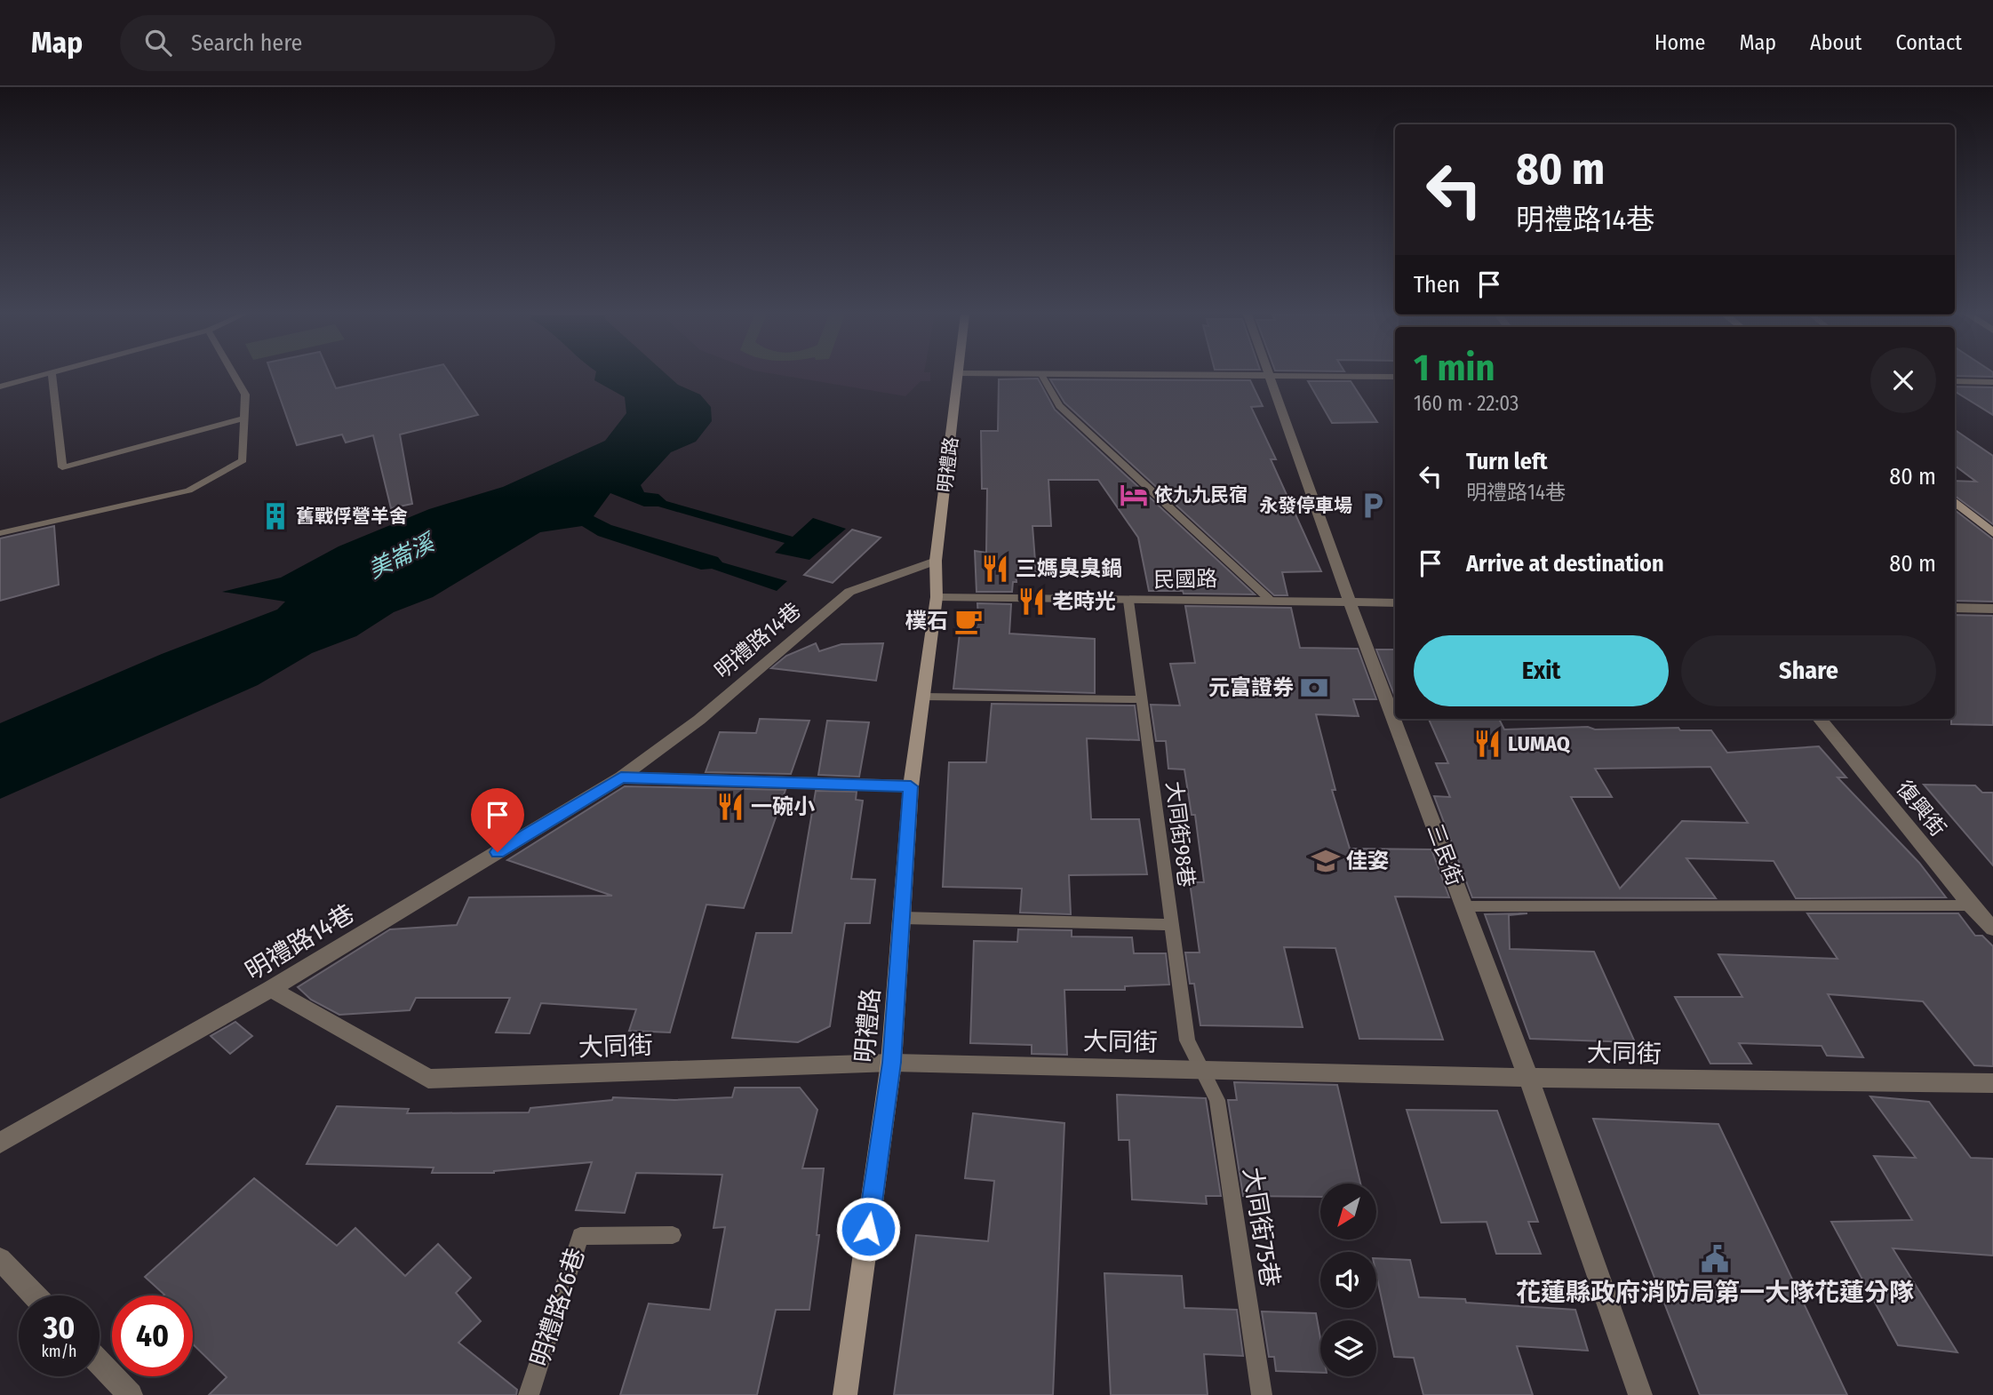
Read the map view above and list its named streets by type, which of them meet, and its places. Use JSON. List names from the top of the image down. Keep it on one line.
{"streets":{"street":["明禮路","民國路","明禮路14巷","復興街","三民街","大同街"],"lane":["大同街98巷","大同街75巷","明禮路26巷"]},"crossings":[["明禮路","民國路"],["明禮路","明禮路14巷"],["明禮路","大同街"],["民國路","大同街98巷"],["民國路","三民街"],["明禮路14巷","大同街"],["大同街98巷","大同街"],["大同街98巷","大同街75巷"],["三民街","大同街"],["大同街","大同街75巷"]],"water":["美崙溪"],"places":{"hotel":["依九九民宿"],"parking":["永發停車場"],"building":["舊戰俘營羊舍"],"restaurant":["三媽臭臭鍋","老時光","LUMAQ","一碗小"],"cafe":["樸石"],"bank":["元富證券"],"school or university":["佳姿"],"public building":["花蓮縣政府消防局第一大隊花蓮分隊"]},"north":"bottom left","page":{"header":"Map","search":"Search here","nav":["Home","Map","About","Contact"],"turn":["80 m","明禮路14巷"],"then":"Then","heading":["1 min","160 m · 22:03"],"list":[{"name":"Turn left","note":"明禮路14巷","value":"80 m"},{"name":"Arrive at destination","value":"80 m"}],"buttons":["Exit","Share"],"speed":"30 km/h","limit":"40"}}
